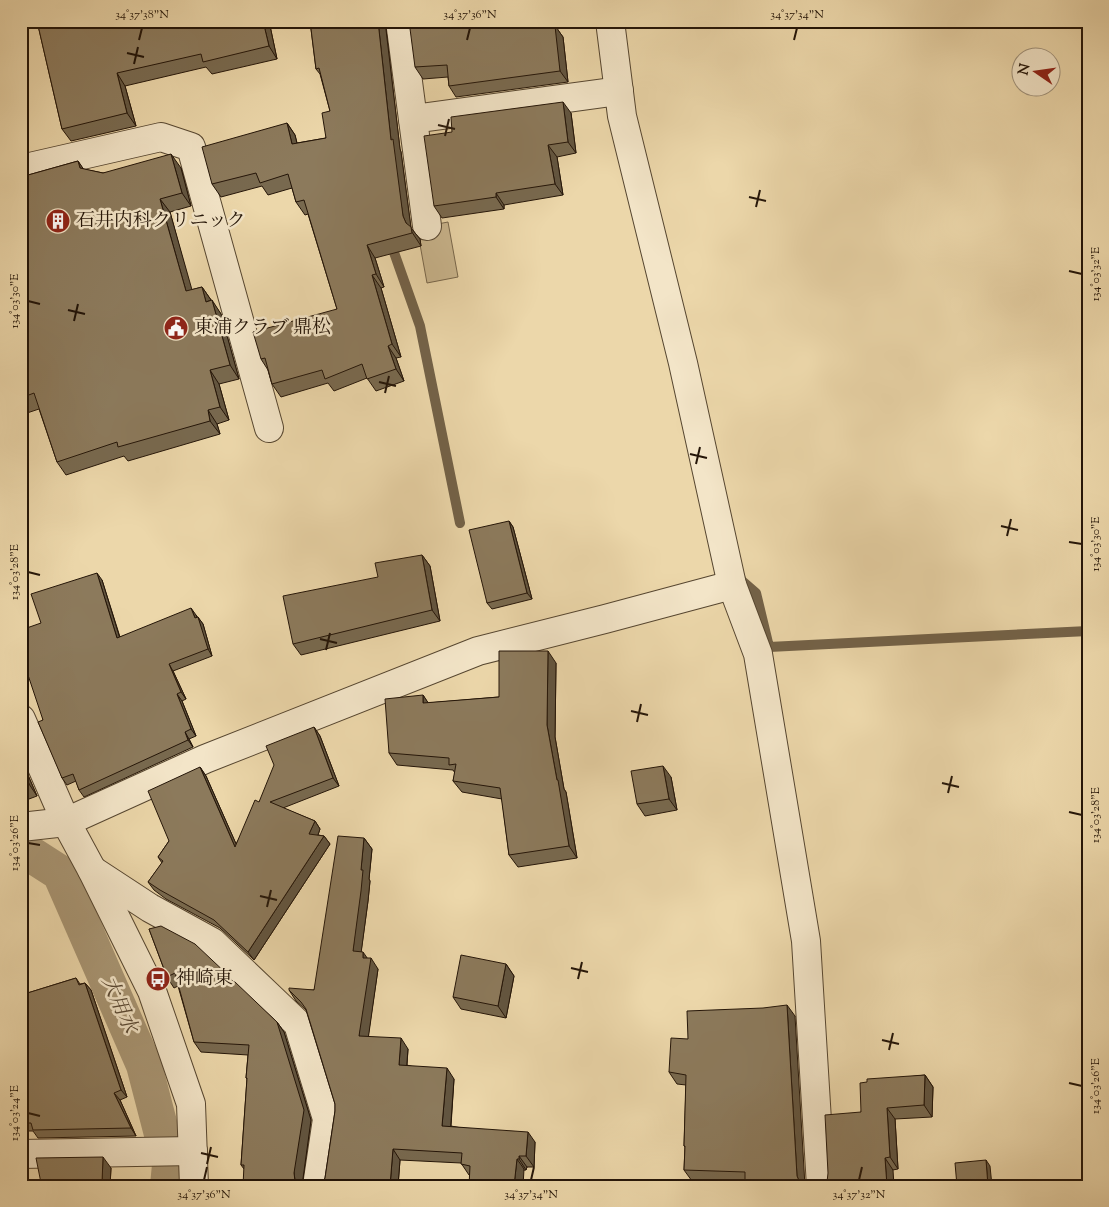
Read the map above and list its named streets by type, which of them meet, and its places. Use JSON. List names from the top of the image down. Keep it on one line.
{"water":["大用水"],"places":{"building":["石井内科クリニック"],"public building":["東浦クラブ 鼎松"],"bus stop":["神崎東"]},"north":"left","coordinates":["34°37'38\"N","34°37'36\"N","34°37'34\"N","134°03'32\"E","134°03'30\"E","134°03'28\"E","134°03'26\"E","134°03'24\"E","34°37'32\"N"]}
